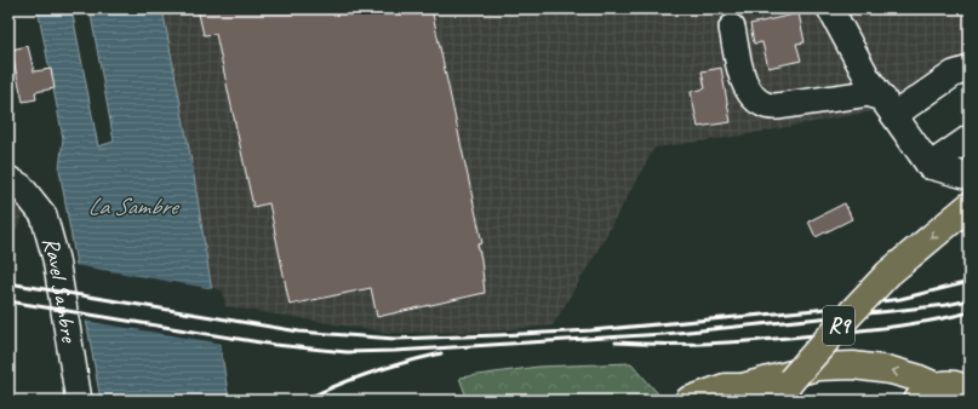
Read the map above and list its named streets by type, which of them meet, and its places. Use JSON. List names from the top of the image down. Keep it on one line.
{"streets":{"main road":["R9"],"lane":["Ravel Sambre"]},"water":["La Sambre"]}
